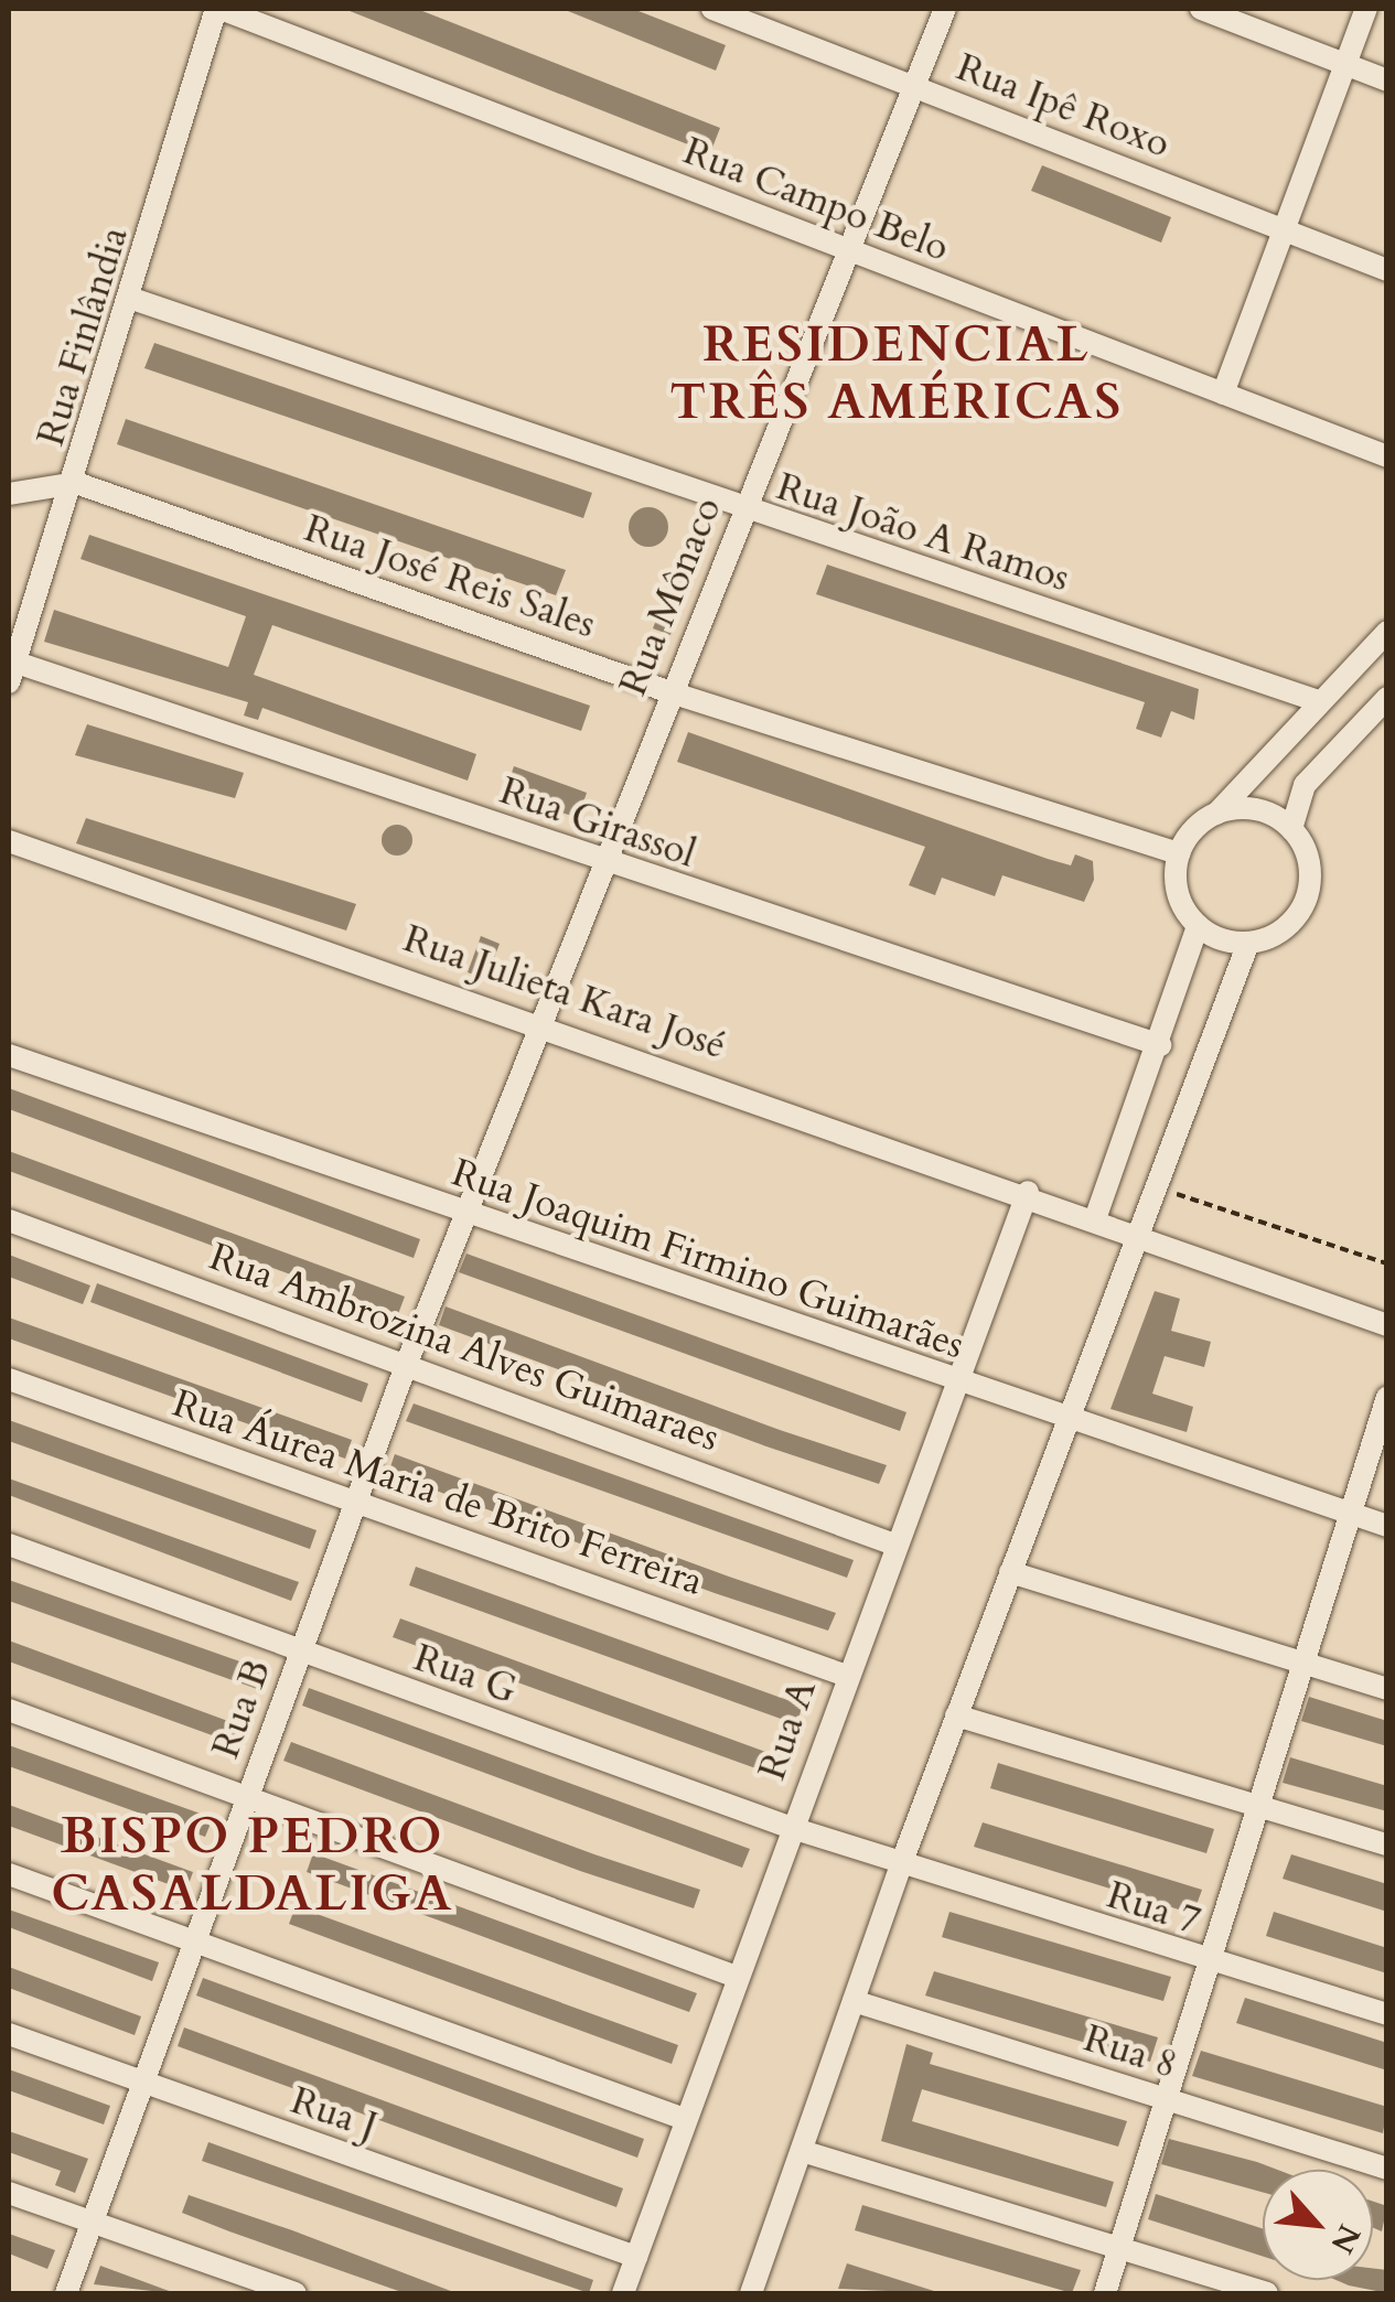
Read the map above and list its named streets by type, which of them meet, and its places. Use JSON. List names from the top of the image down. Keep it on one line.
{"streets":{"street":["Rua Ipê Roxo","Rua Campo Belo","Rua Finlândia","Rua João A Ramos","Rua José Reis Sales","Rua Mônaco","Rua Girassol","Rua Julieta Kara José","Rua Joaquim Firmino Guimarães","Rua Ambrozina Alves Guimaraes","Rua Áurea Maria de Brito Ferreira","Rua G","Rua B","Rua A","Rua 7","Rua 8","Rua J"]},"crossings":[["Rua Ipê Roxo","Rua Mônaco"],["Rua Campo Belo","Rua Finlândia"],["Rua Campo Belo","Rua Mônaco"],["Rua Finlândia","Rua João A Ramos"],["Rua Finlândia","Rua José Reis Sales"],["Rua Finlândia","Rua Girassol"],["Rua João A Ramos","Rua Mônaco"],["Rua José Reis Sales","Rua Mônaco"],["Rua Mônaco","Rua Girassol"],["Rua Mônaco","Rua Julieta Kara José"],["Rua Mônaco","Rua Joaquim Firmino Guimarães"],["Rua Mônaco","Rua B"],["Rua Julieta Kara José","Rua A"],["Rua Joaquim Firmino Guimarães","Rua B"],["Rua Joaquim Firmino Guimarães","Rua A"],["Rua Ambrozina Alves Guimaraes","Rua B"],["Rua Ambrozina Alves Guimaraes","Rua A"],["Rua Áurea Maria de Brito Ferreira","Rua B"],["Rua Áurea Maria de Brito Ferreira","Rua A"],["Rua G","Rua B"],["Rua G","Rua A"],["Rua G","Rua 7"],["Rua B","Rua J"],["Rua A","Rua J"]],"districts":["RESIDENCIAL TRÊS AMÉRICAS","BISPO PEDRO CASALDALIGA"],"north":"bottom right"}
